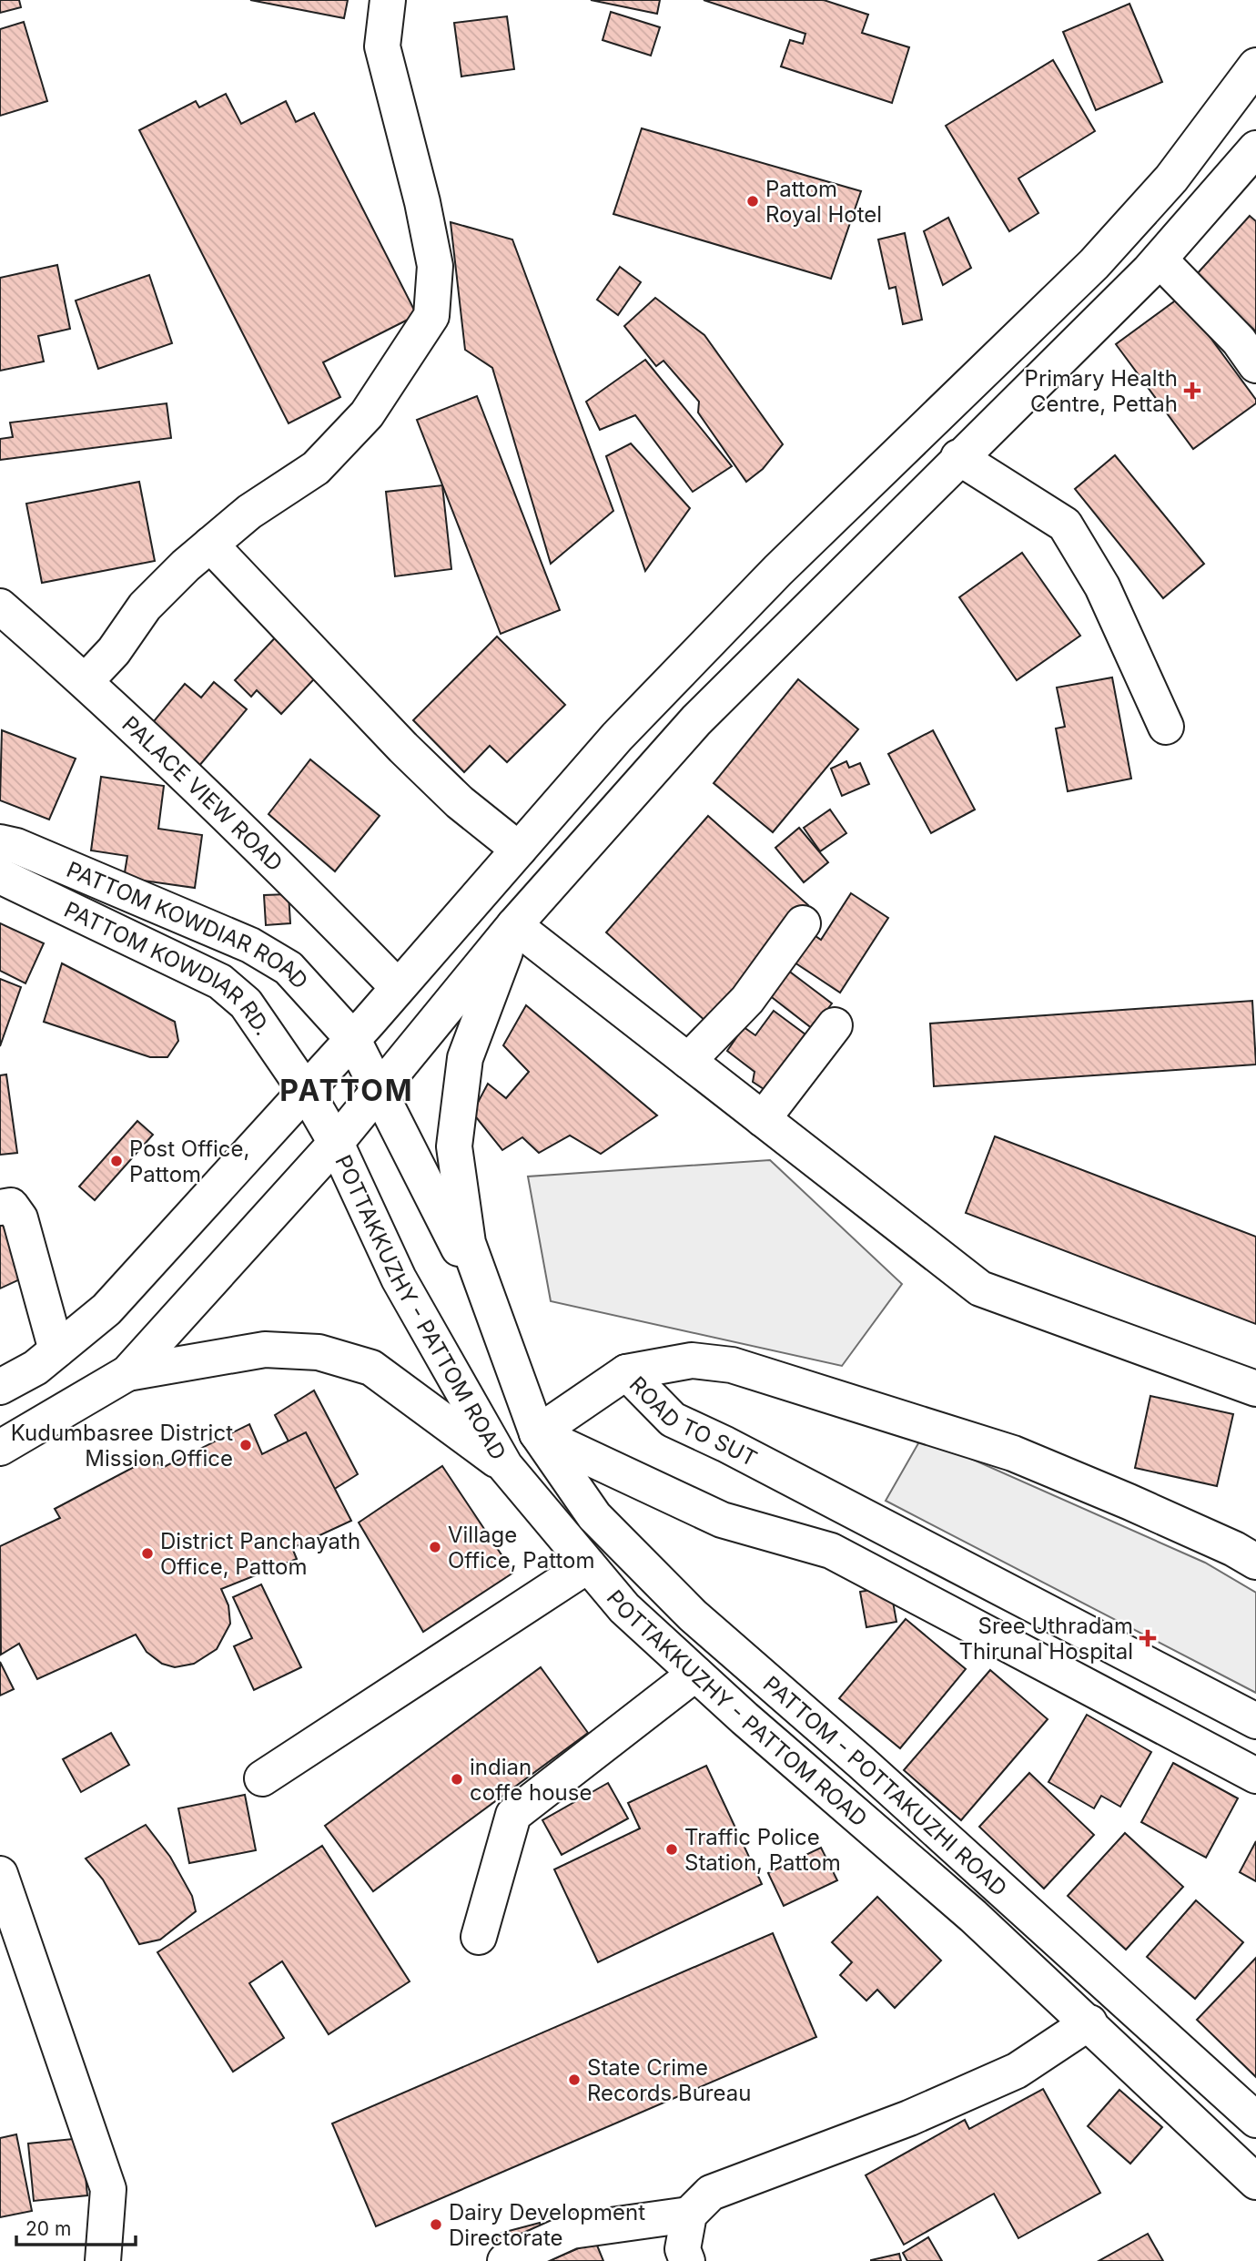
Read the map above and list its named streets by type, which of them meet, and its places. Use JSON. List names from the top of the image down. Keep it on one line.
{"streets":{"main road":["PALACE VIEW ROAD","PATTOM KOWDIAR ROAD","PATTOM KOWDIAR RD.","POTTAKKUZHY - PATTOM ROAD","ROAD TO SUT","PATTOM - POTTAKUZHI ROAD"]},"crossings":[["PATTOM KOWDIAR ROAD","PATTOM - POTTAKUZHI ROAD"]],"districts":["PATTOM"],"places":{"other":["Pattom Royal Hotel","Post Office, Pattom","Kudumbasree District Mission Office","Village Office, Pattom","District Panchayath Office, Pattom","indian coffe house","Traffic Police Station, Pattom","State Crime Records Bureau","Dairy Development Directorate"],"health":["Primary Health Centre, Pettah","Sree Uthradam Thirunal Hospital"]},"scale_bar":"20 m"}
